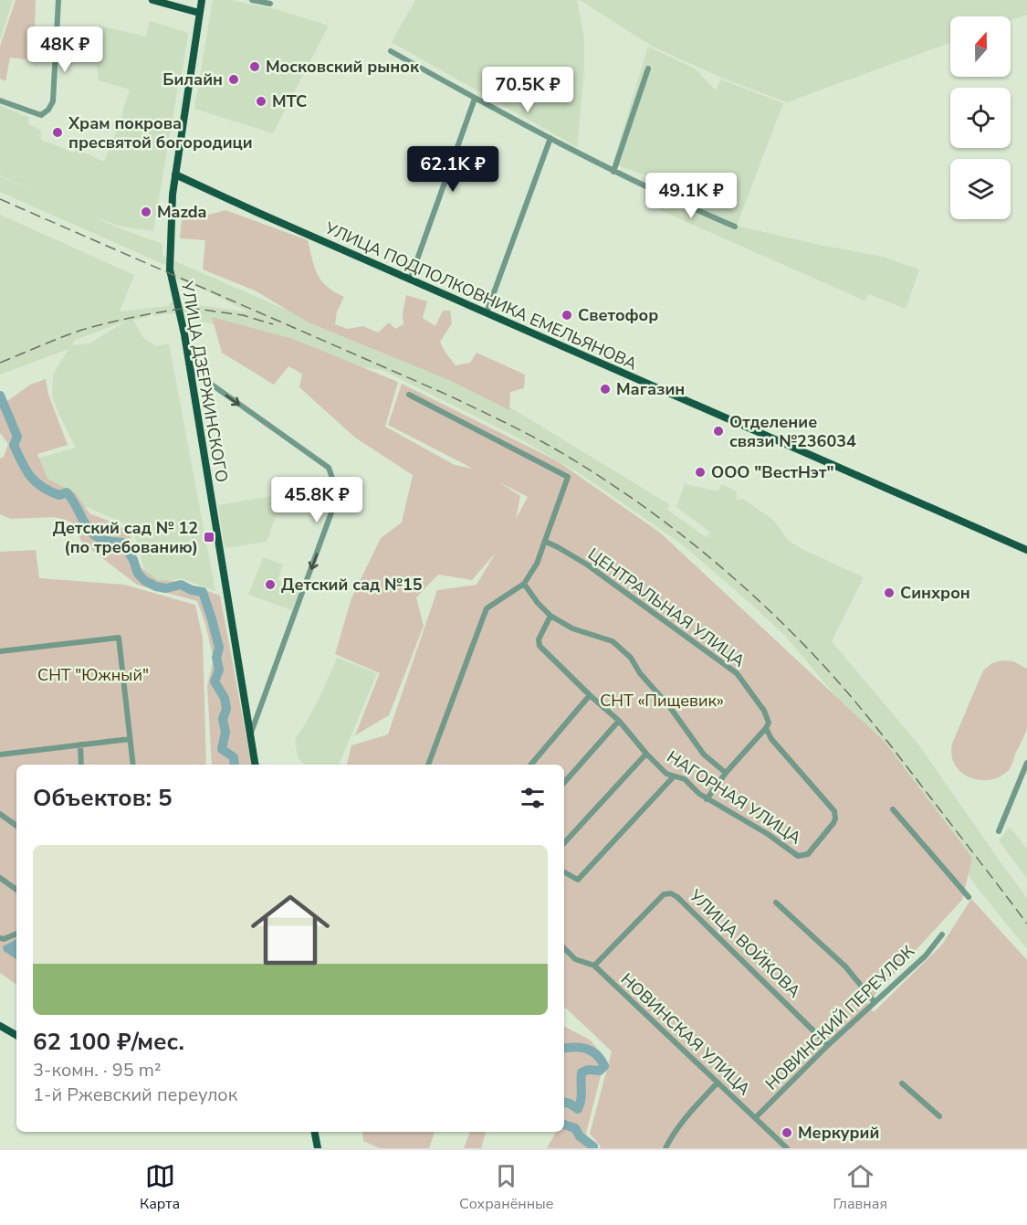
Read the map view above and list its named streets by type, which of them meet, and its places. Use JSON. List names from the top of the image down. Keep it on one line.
{"streets":{"main road":["УЛИЦА ПОДПОЛКОВНИКА ЕМЕЛЬЯНОВА","УЛИЦА ДЗЕРЖИНСКОГО"],"street":["ЦЕНТРАЛЬНАЯ УЛИЦА","НАГОРНАЯ УЛИЦА","УЛИЦА ВОЙКОВА","НОВИНСКИЙ ПЕРЕУЛОК","НОВИНСКАЯ УЛИЦА"]},"crossings":[["УЛИЦА ПОДПОЛКОВНИКА ЕМЕЛЬЯНОВА","УЛИЦА ДЗЕРЖИНСКОГО"],["ЦЕНТРАЛЬНАЯ УЛИЦА","НАГОРНАЯ УЛИЦА"],["УЛИЦА ВОЙКОВА","НОВИНСКИЙ ПЕРЕУЛОК"],["УЛИЦА ВОЙКОВА","НОВИНСКАЯ УЛИЦА"],["НОВИНСКИЙ ПЕРЕУЛОК","НОВИНСКАЯ УЛИЦА"]],"parks":["СНТ \"Южный\"","СНТ «Пищевик»"],"places":{"other":["Московский рынок","Билайн","МТС","Храм покрова пресвятой богородици","Mazda","Светофор","Магазин","Отделение связи №236034","ООО \"ВестНэт\"","Детский сад №15","Синхрон","Меркурий"],"transit":["Детский сад № 12 (по требованию)"]},"north":"top","page":{"price":["48K ₽","70.5K ₽","62.1K ₽","49.1K ₽","45.8K ₽"],"heading":"Объектов: 5","list":[{"name":"62 100 ₽/мес.","note":"3-комн. · 95 m² · 1-й Ржевский переулок"}],"tabs":["Карта","Сохранённые","Главная"]}}
